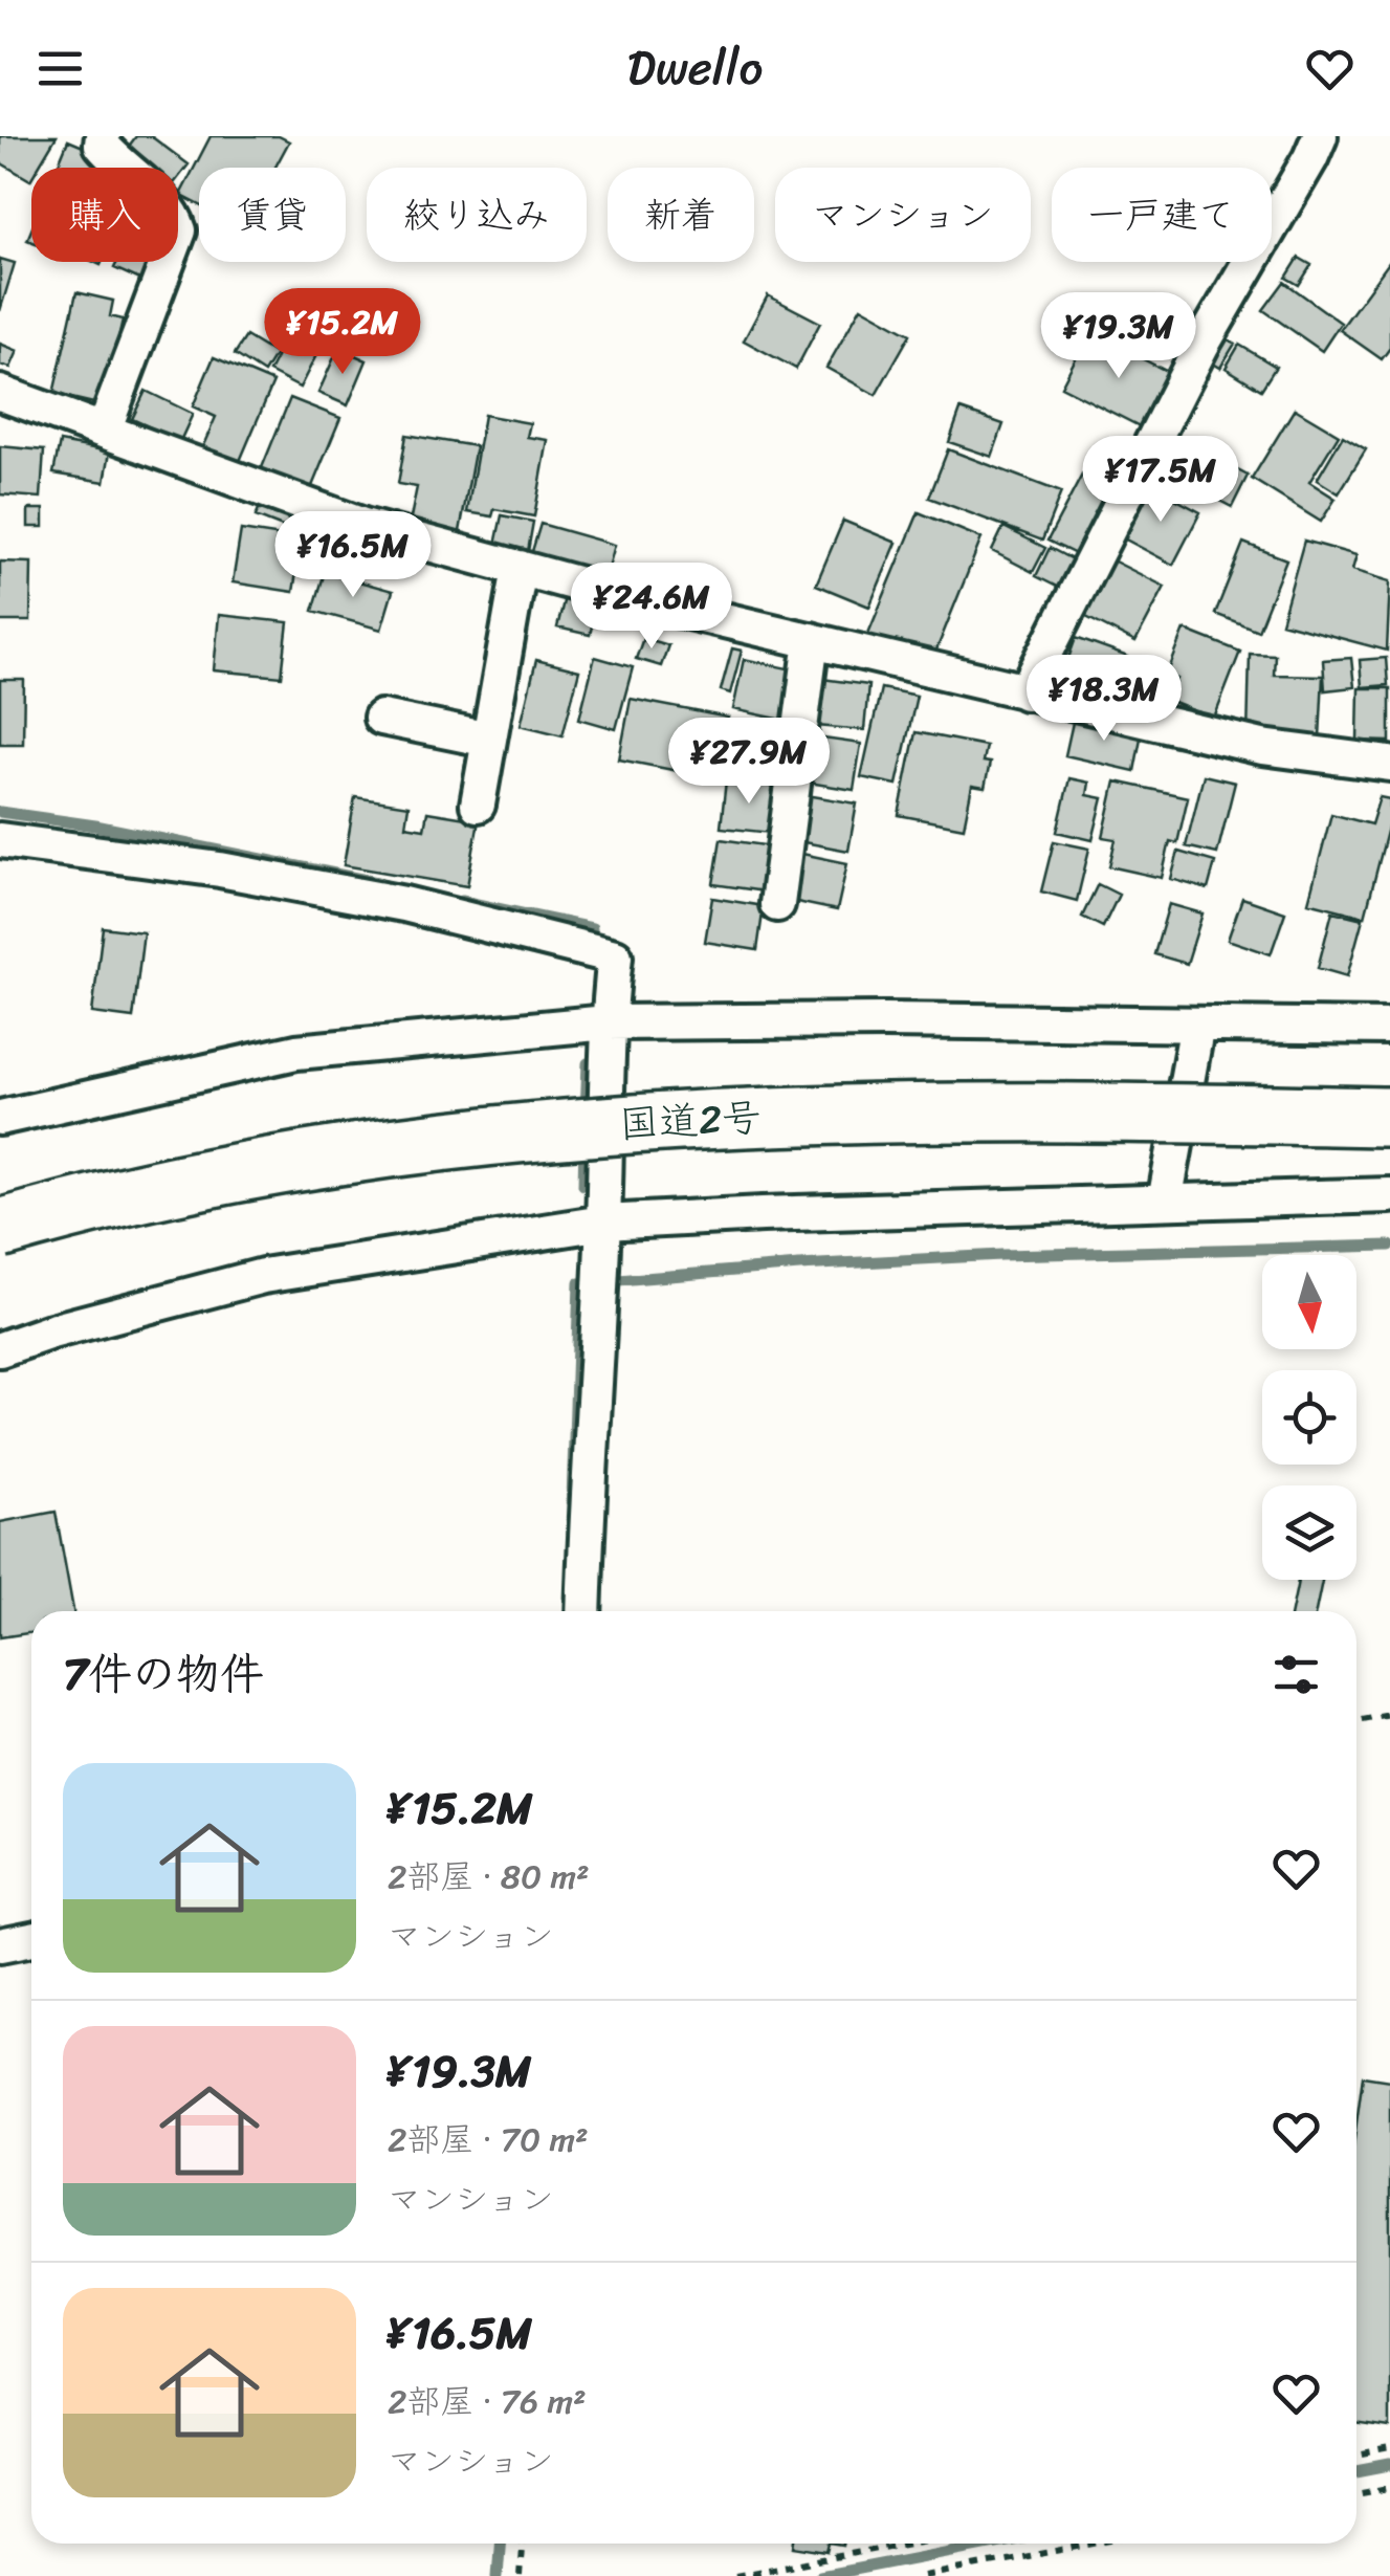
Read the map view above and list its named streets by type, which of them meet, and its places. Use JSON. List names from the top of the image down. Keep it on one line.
{"streets":{"highway":["国道2号"]},"north":"bottom","page":{"header":"Dwello","chip":["購入","賃貸","絞り込み","新着","マンション","一戸建て"],"price":["¥15.2M","¥19.3M","¥17.5M","¥16.5M","¥24.6M","¥18.3M","¥27.9M"],"heading":"7件の物件","list":[{"name":"¥15.2M","note":"2部屋 · 80 m² · マンション"},{"name":"¥19.3M","note":"2部屋 · 70 m² · マンション"},{"name":"¥16.5M","note":"2部屋 · 76 m² · マンション"}]}}
